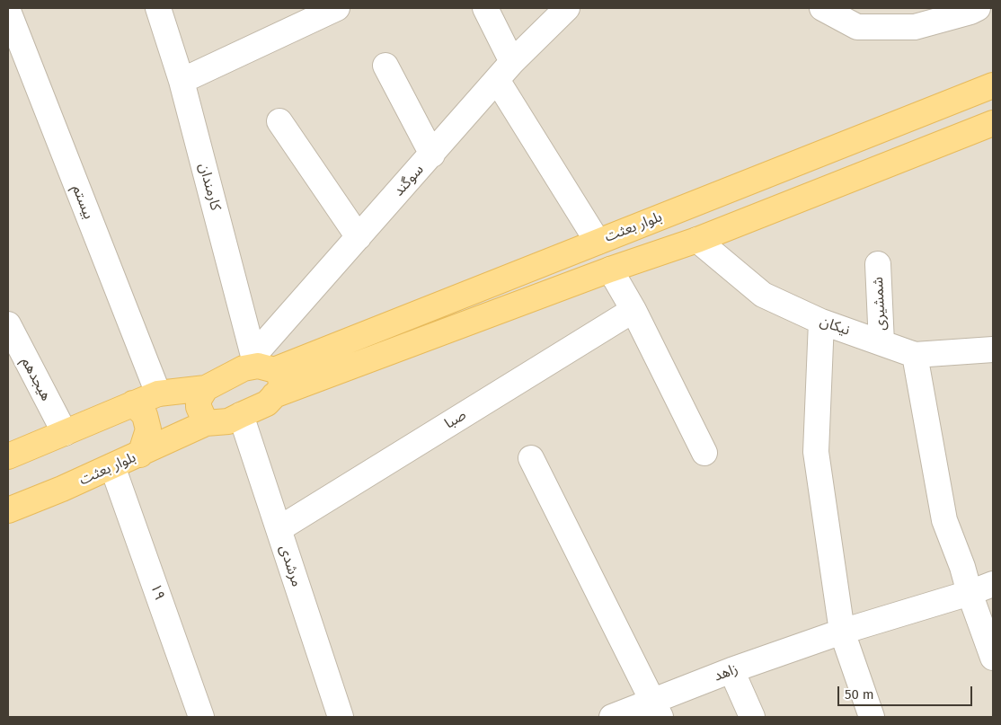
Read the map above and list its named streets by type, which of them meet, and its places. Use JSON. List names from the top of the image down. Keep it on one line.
{"streets":{"main road":["بلوار بعثت"],"street":["سوگند","کارمندان","بیستم","شمشیری","نیکان","هیجدهم","صبا","مرشدی","۱۹","زاهد"]},"crossings":[["سوگند","کارمندان"],["سوگند","بلوار بعثت"],["کارمندان","بلوار بعثت"],["بلوار بعثت","۱۹"],["شمشیری","نیکان"],["صبا","مرشدی"]],"scale_bar":"50 m"}
